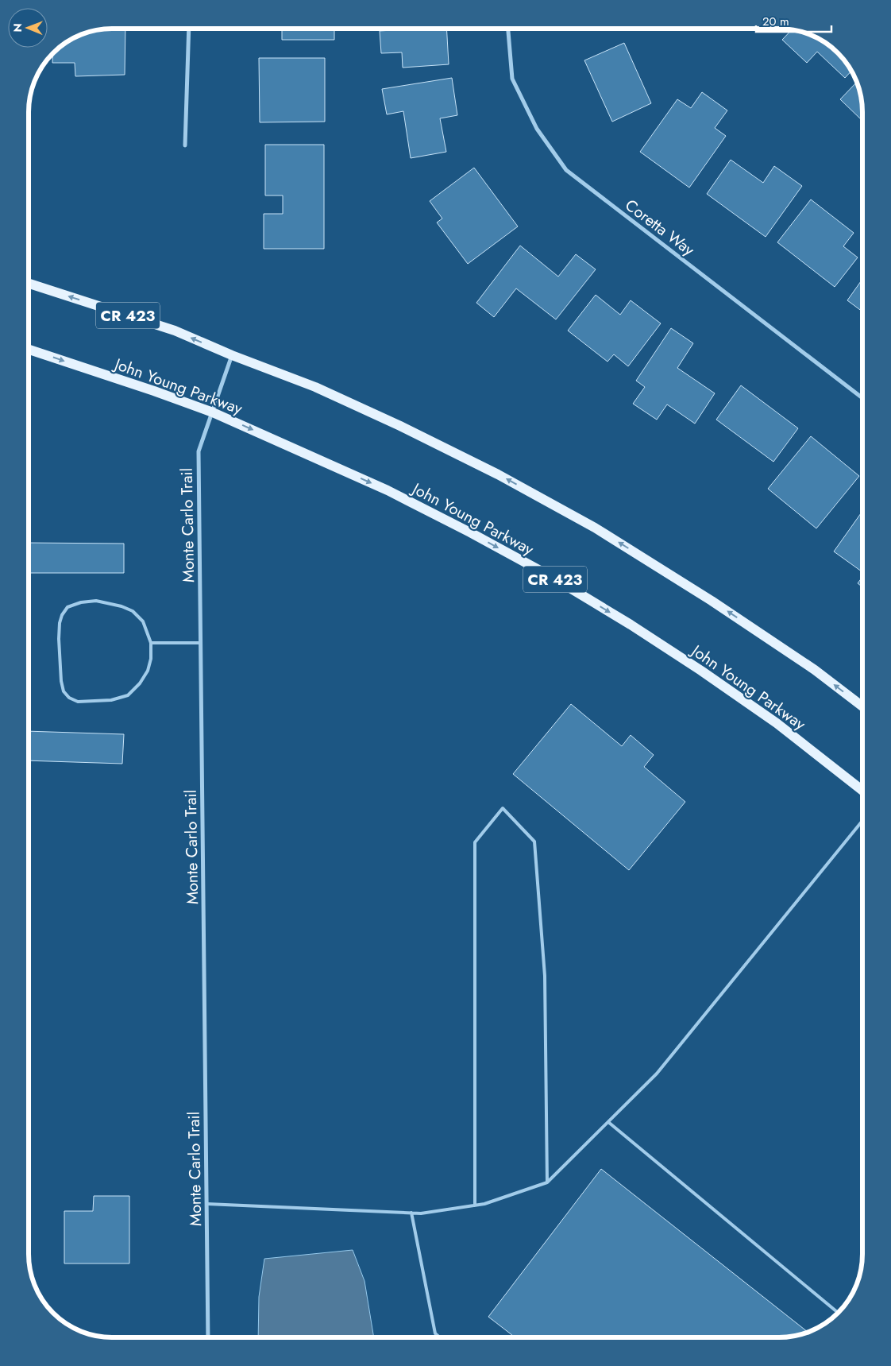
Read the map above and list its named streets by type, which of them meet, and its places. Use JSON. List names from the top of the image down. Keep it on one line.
{"streets":{"main road":["CR 423","John Young Parkway"],"street":["Coretta Way","Monte Carlo Trail"]},"crossings":[["CR 423","Monte Carlo Trail"],["John Young Parkway","Monte Carlo Trail"]],"scale_bar":"20 m","north":"left"}
